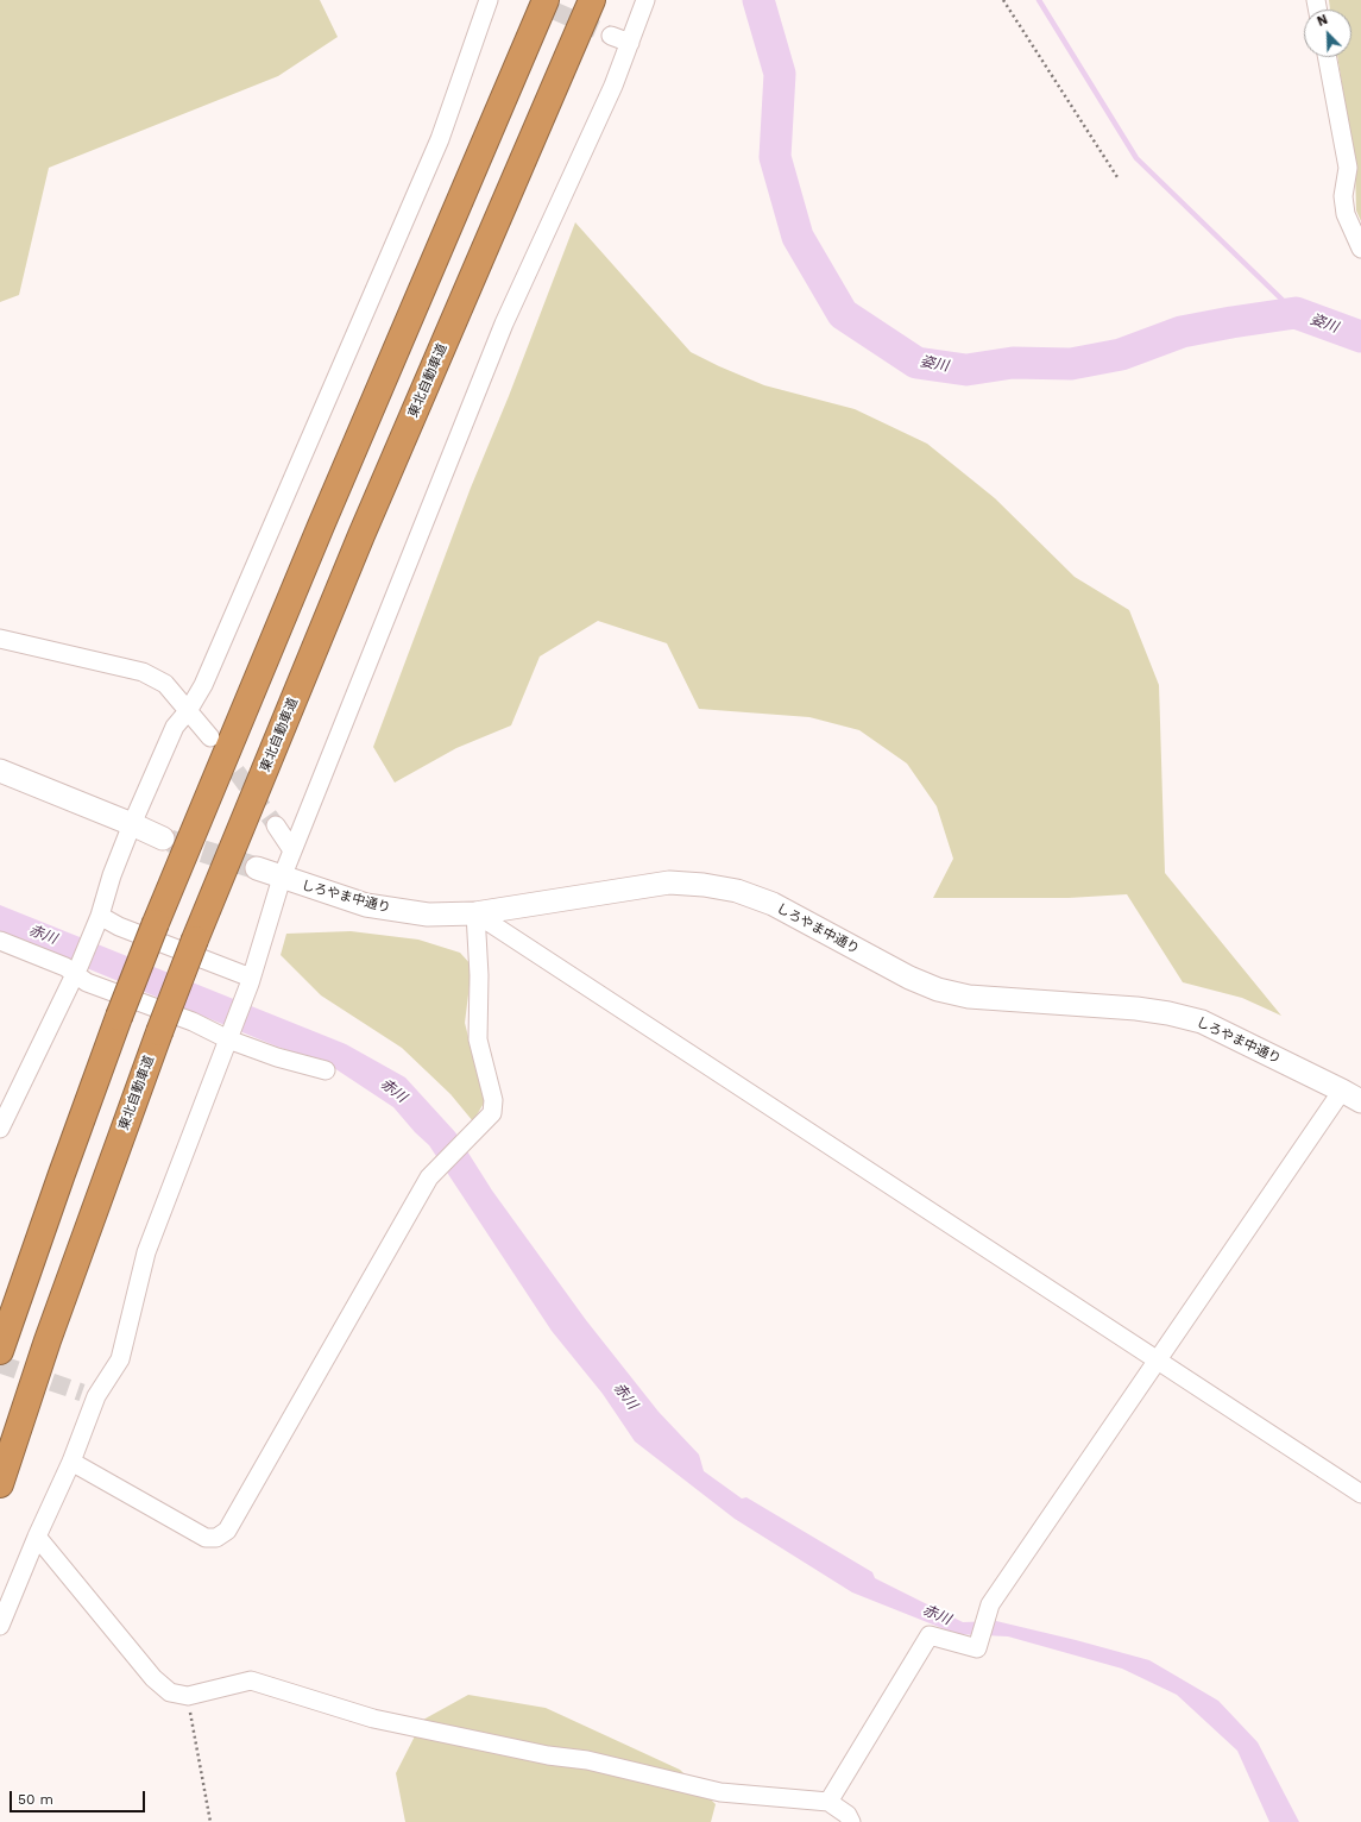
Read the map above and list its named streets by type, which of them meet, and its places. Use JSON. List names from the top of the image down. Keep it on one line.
{"streets":{"highway":["東北自動車道"],"street":["しろやま中通り"]},"water":["姿川","赤川"],"scale_bar":"50 m","north":"top left"}
